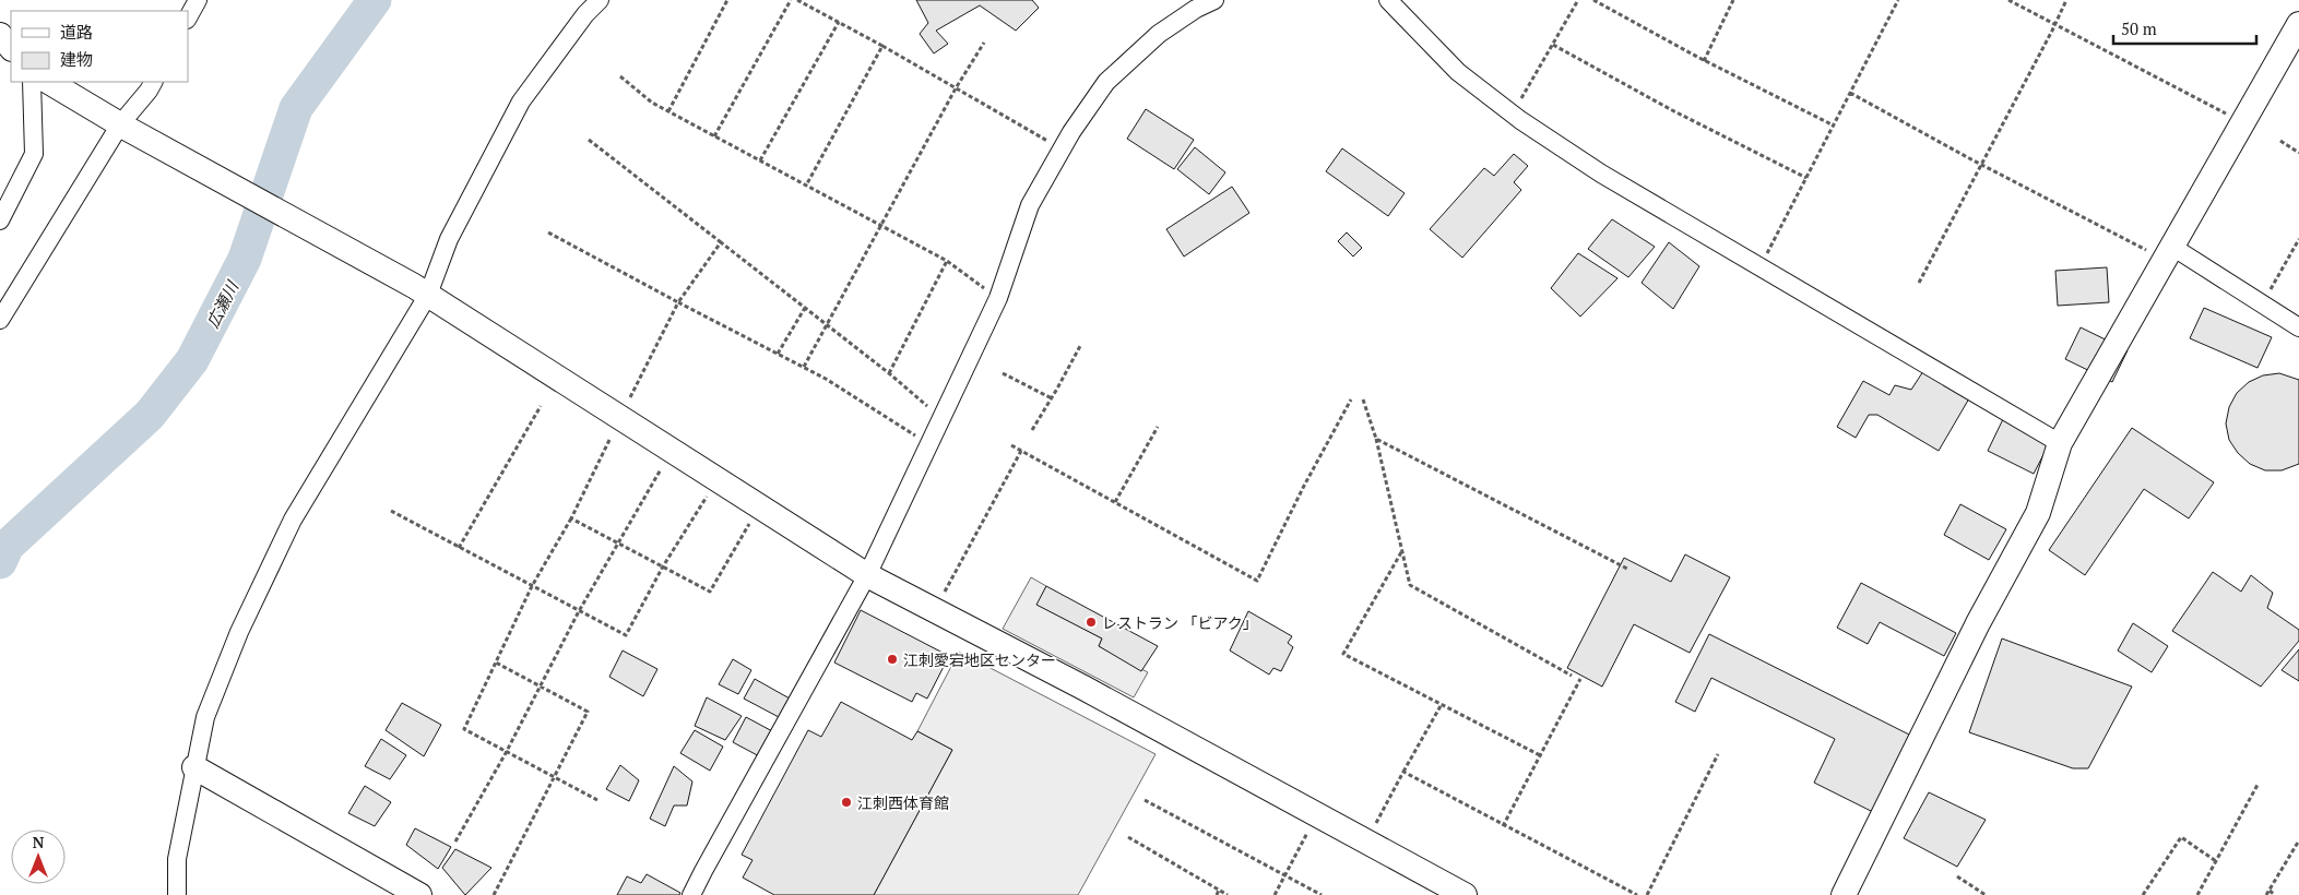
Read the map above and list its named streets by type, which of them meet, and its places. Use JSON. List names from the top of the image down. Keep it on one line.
{"water":["広瀬川"],"places":["レストラン 「ビアク」","江刺愛宕地区センター","江刺西体育館"],"legend":["道路","建物"],"scale_bar":"50 m","north":"top"}
